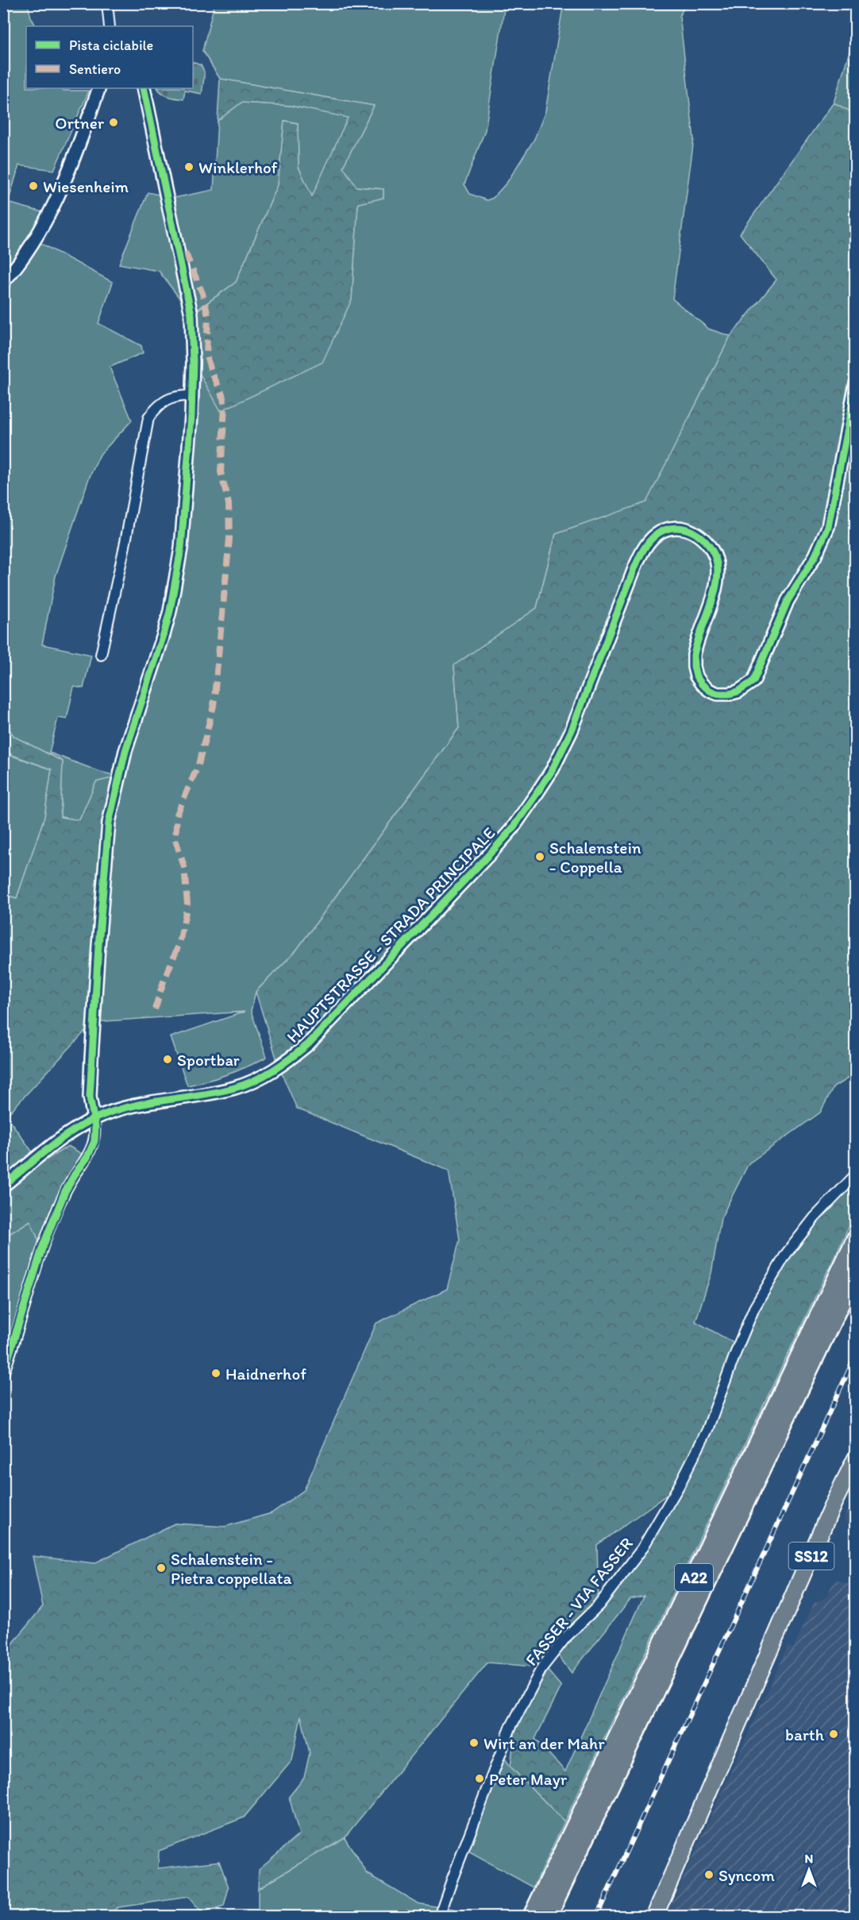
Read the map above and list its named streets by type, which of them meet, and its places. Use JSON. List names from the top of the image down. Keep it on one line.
{"streets":{"highway":["A22"],"main road":["SS12"],"street":["HAUPTSTRASSE - STRADA PRINCIPALE","FASSER - VIA FASSER"]},"places":["Ortner","Winklerhof","Wiesenheim","Schalenstein - Coppella","Sportbar","Haidnerhof","Schalenstein - Pietra coppellata","barth","Wirt an der Mahr","Peter Mayr","Syncom"],"legend":["Pista ciclabile","Sentiero"],"north":"top"}
